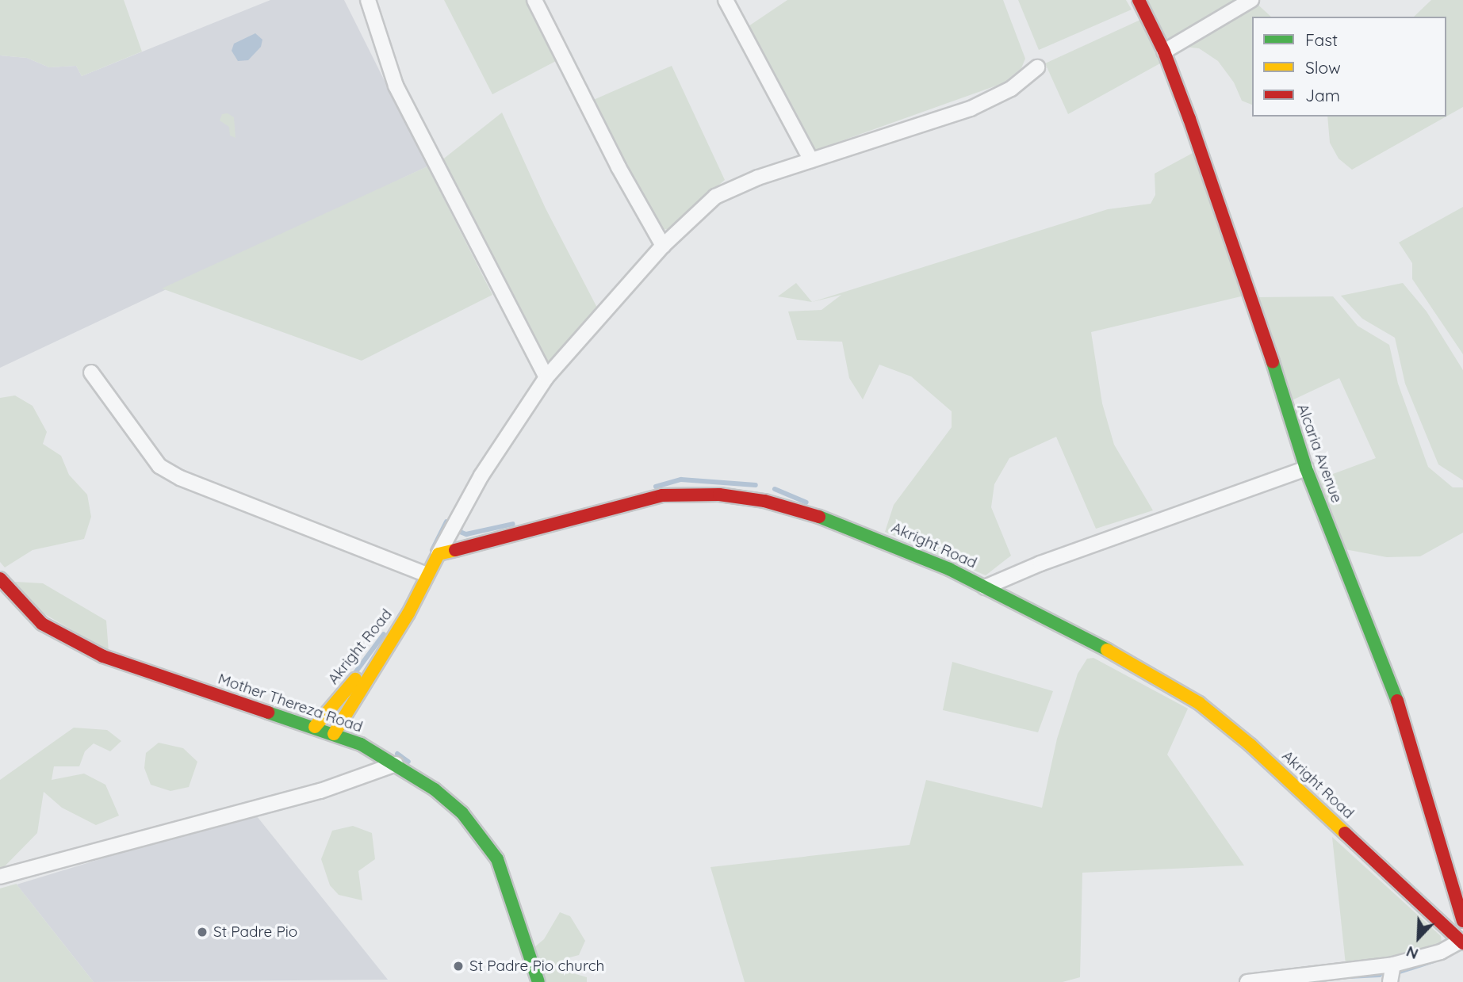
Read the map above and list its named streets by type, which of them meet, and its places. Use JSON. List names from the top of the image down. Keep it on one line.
{"streets":{"street":["Alcaria Avenue","Akright Road","Mother Thereza Road"]},"crossings":[["Akright Road","Mother Thereza Road"]],"places":["St Padre Pio","St Padre Pio church"],"legend":["Fast","Slow","Jam"],"north":"bottom left"}
